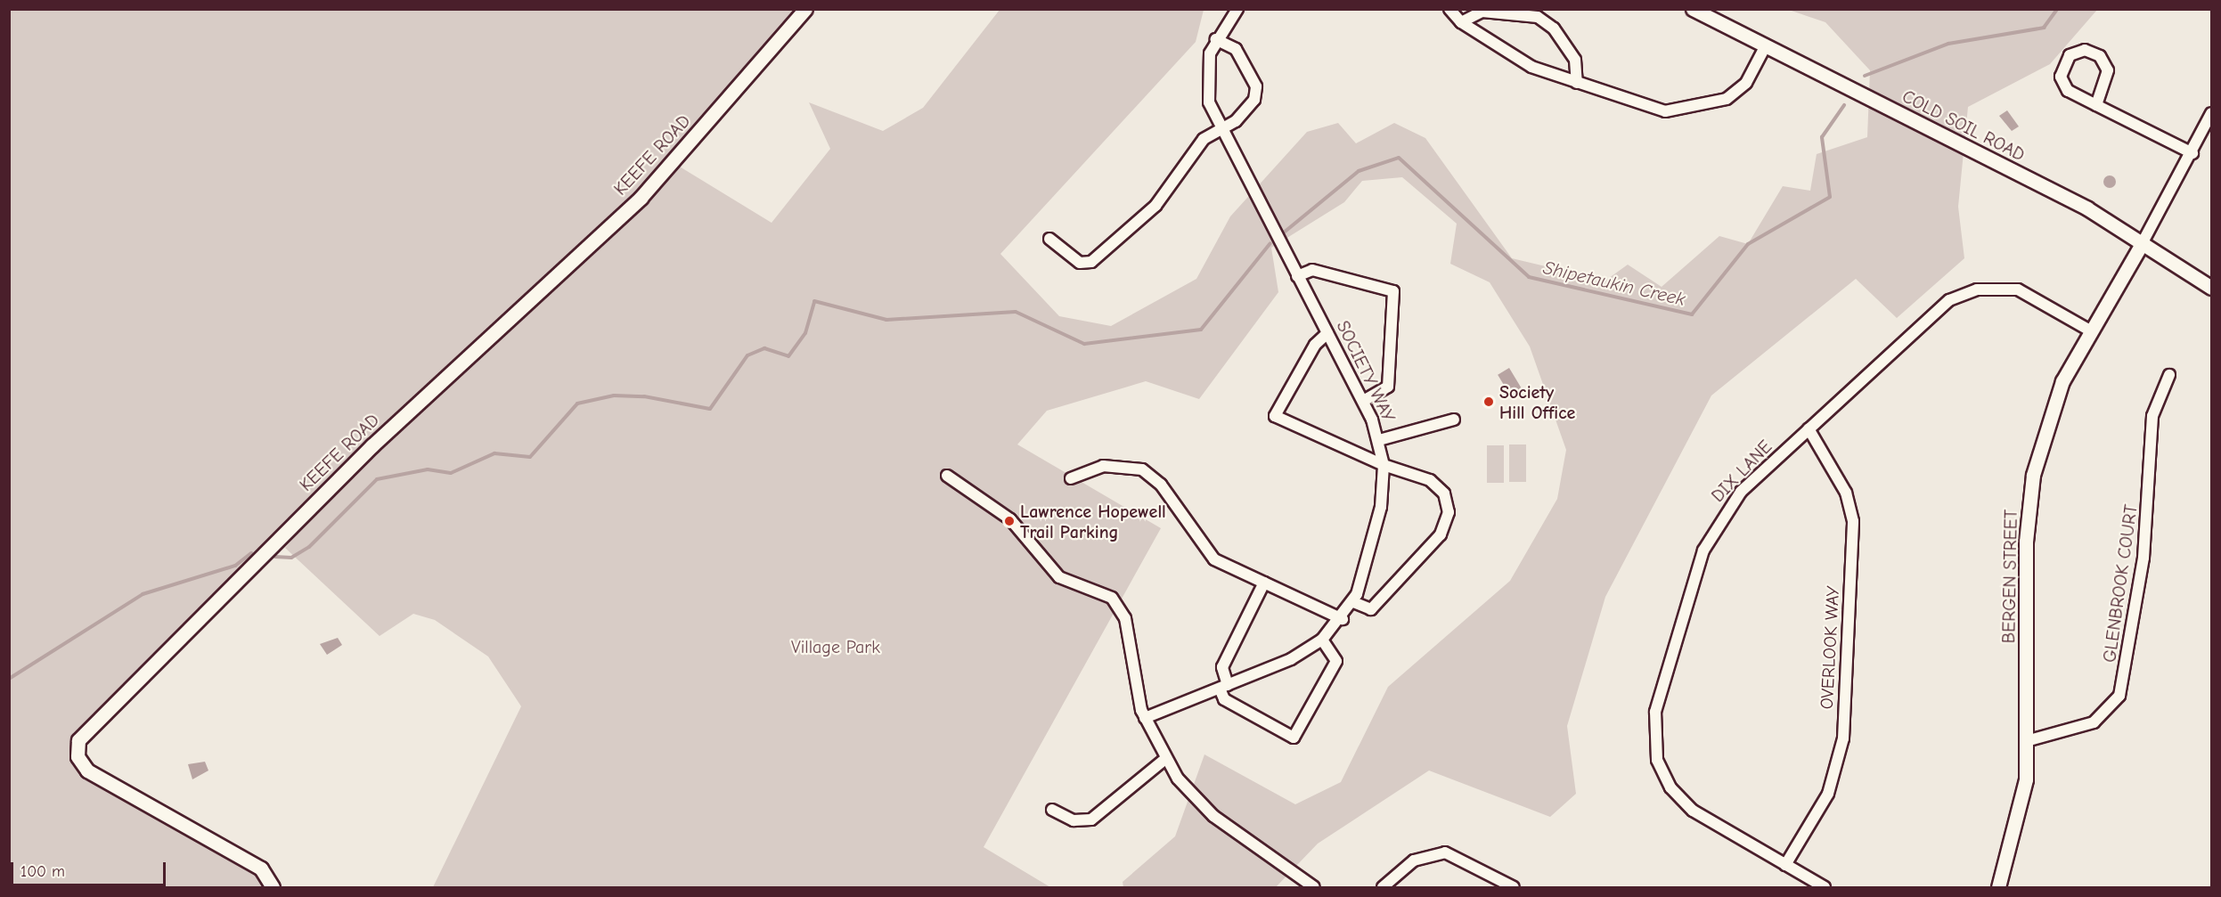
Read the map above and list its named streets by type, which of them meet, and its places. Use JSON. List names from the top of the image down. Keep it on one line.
{"streets":{"street":["COLD SOIL ROAD","KEEFE ROAD","SOCIETY WAY","DIX LANE","BERGEN STREET","GLENBROOK COURT","OVERLOOK WAY"]},"crossings":[["COLD SOIL ROAD","BERGEN STREET"],["DIX LANE","BERGEN STREET"],["DIX LANE","OVERLOOK WAY"],["BERGEN STREET","GLENBROOK COURT"]],"water":["Shipetaukin Creek"],"parks":["Village Park"],"places":["Society Hill Office","Lawrence Hopewell Trail Parking"],"scale_bar":"100 m"}
